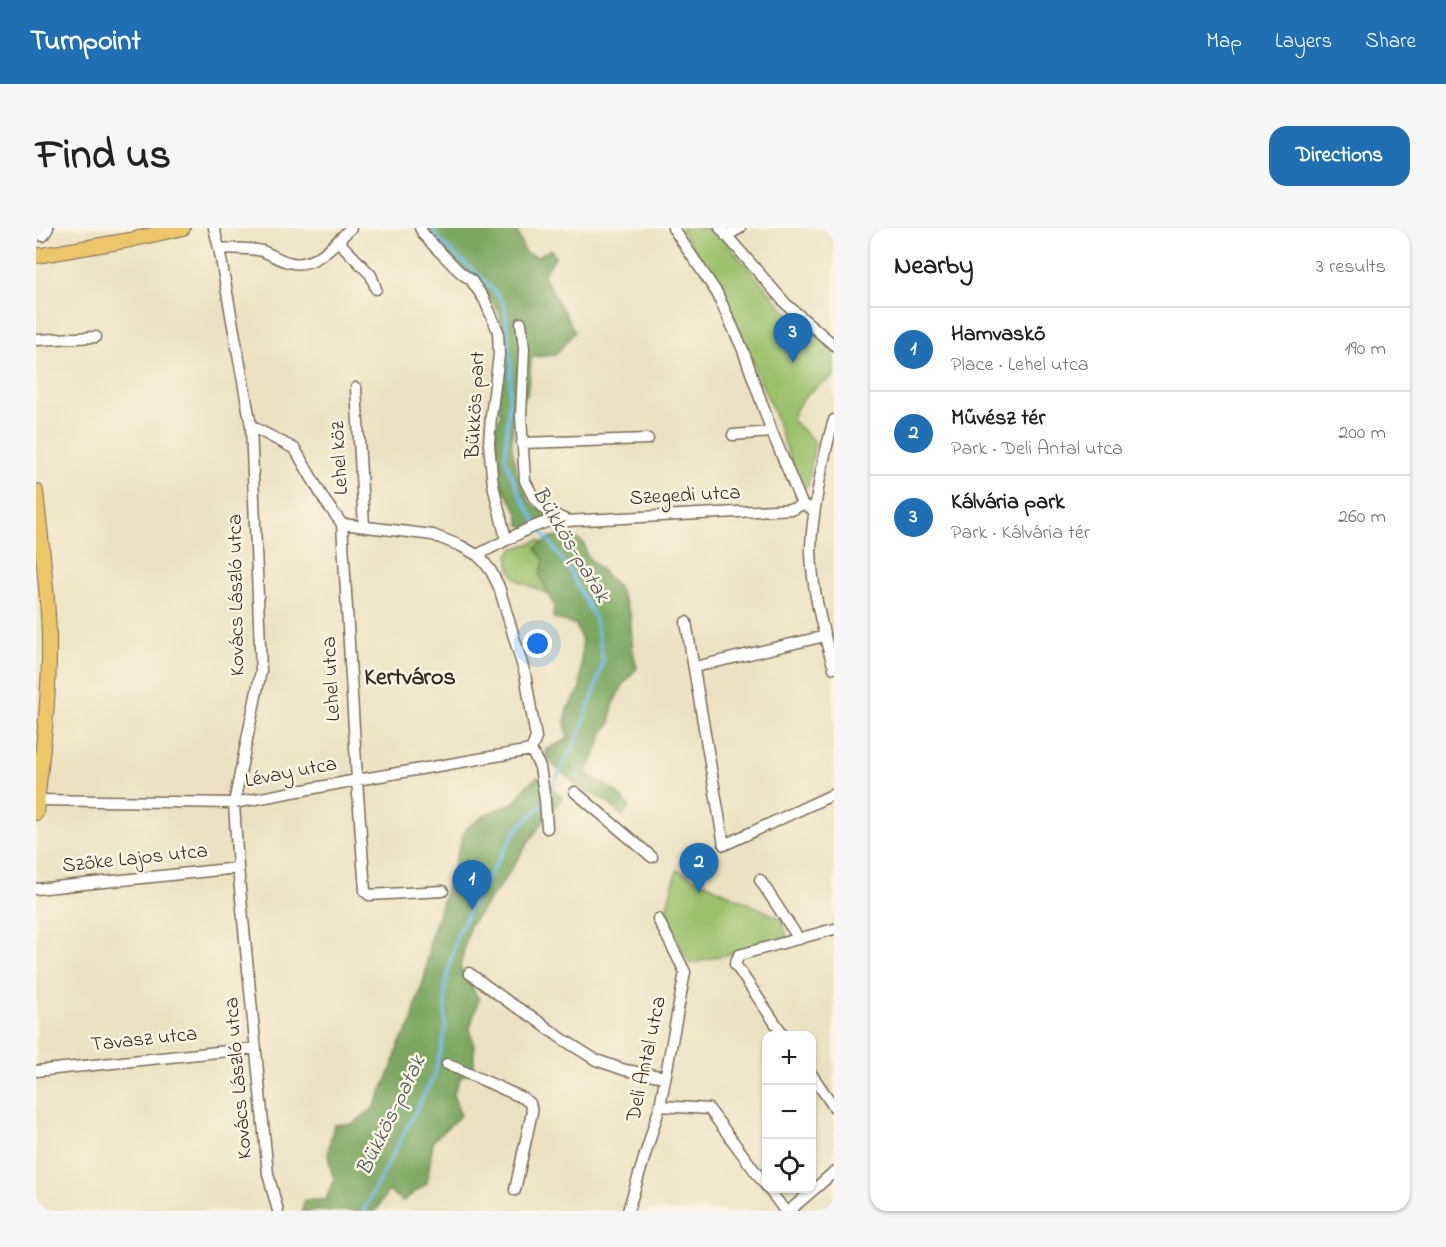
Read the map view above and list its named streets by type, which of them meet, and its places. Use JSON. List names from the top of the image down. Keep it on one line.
{"streets":{"street":["Bükkös part","Lehel köz","Szegedi utca","Kovács László utca","Lehel utca","Lévay utca","Szőke Lajos utca","Tavasz utca","Deli Antal utca"]},"crossings":[["Bükkös part","Szegedi utca"],["Kovács László utca","Lévay utca"],["Kovács László utca","Szőke Lajos utca"],["Kovács László utca","Tavasz utca"],["Lehel utca","Lévay utca"]],"districts":["Kertváros"],"water":["Bükkös-patak"],"page":{"header":"Turnpoint","nav":["Map","Layers","Share"],"title":"Find us","buttons":"Directions","heading":["Nearby","3 results"],"list":[{"mark":"1","name":"Hamvaskő","note":"Place · Lehel utca","value":"190 m"},{"mark":"2","name":"Művész tér","note":"Park · Deli Antal utca","value":"200 m"},{"mark":"3","name":"Kálvária park","note":"Park · Kálvária tér","value":"260 m"}],"pins":["3","2","1"],"map_buttons":["+","−"]}}
